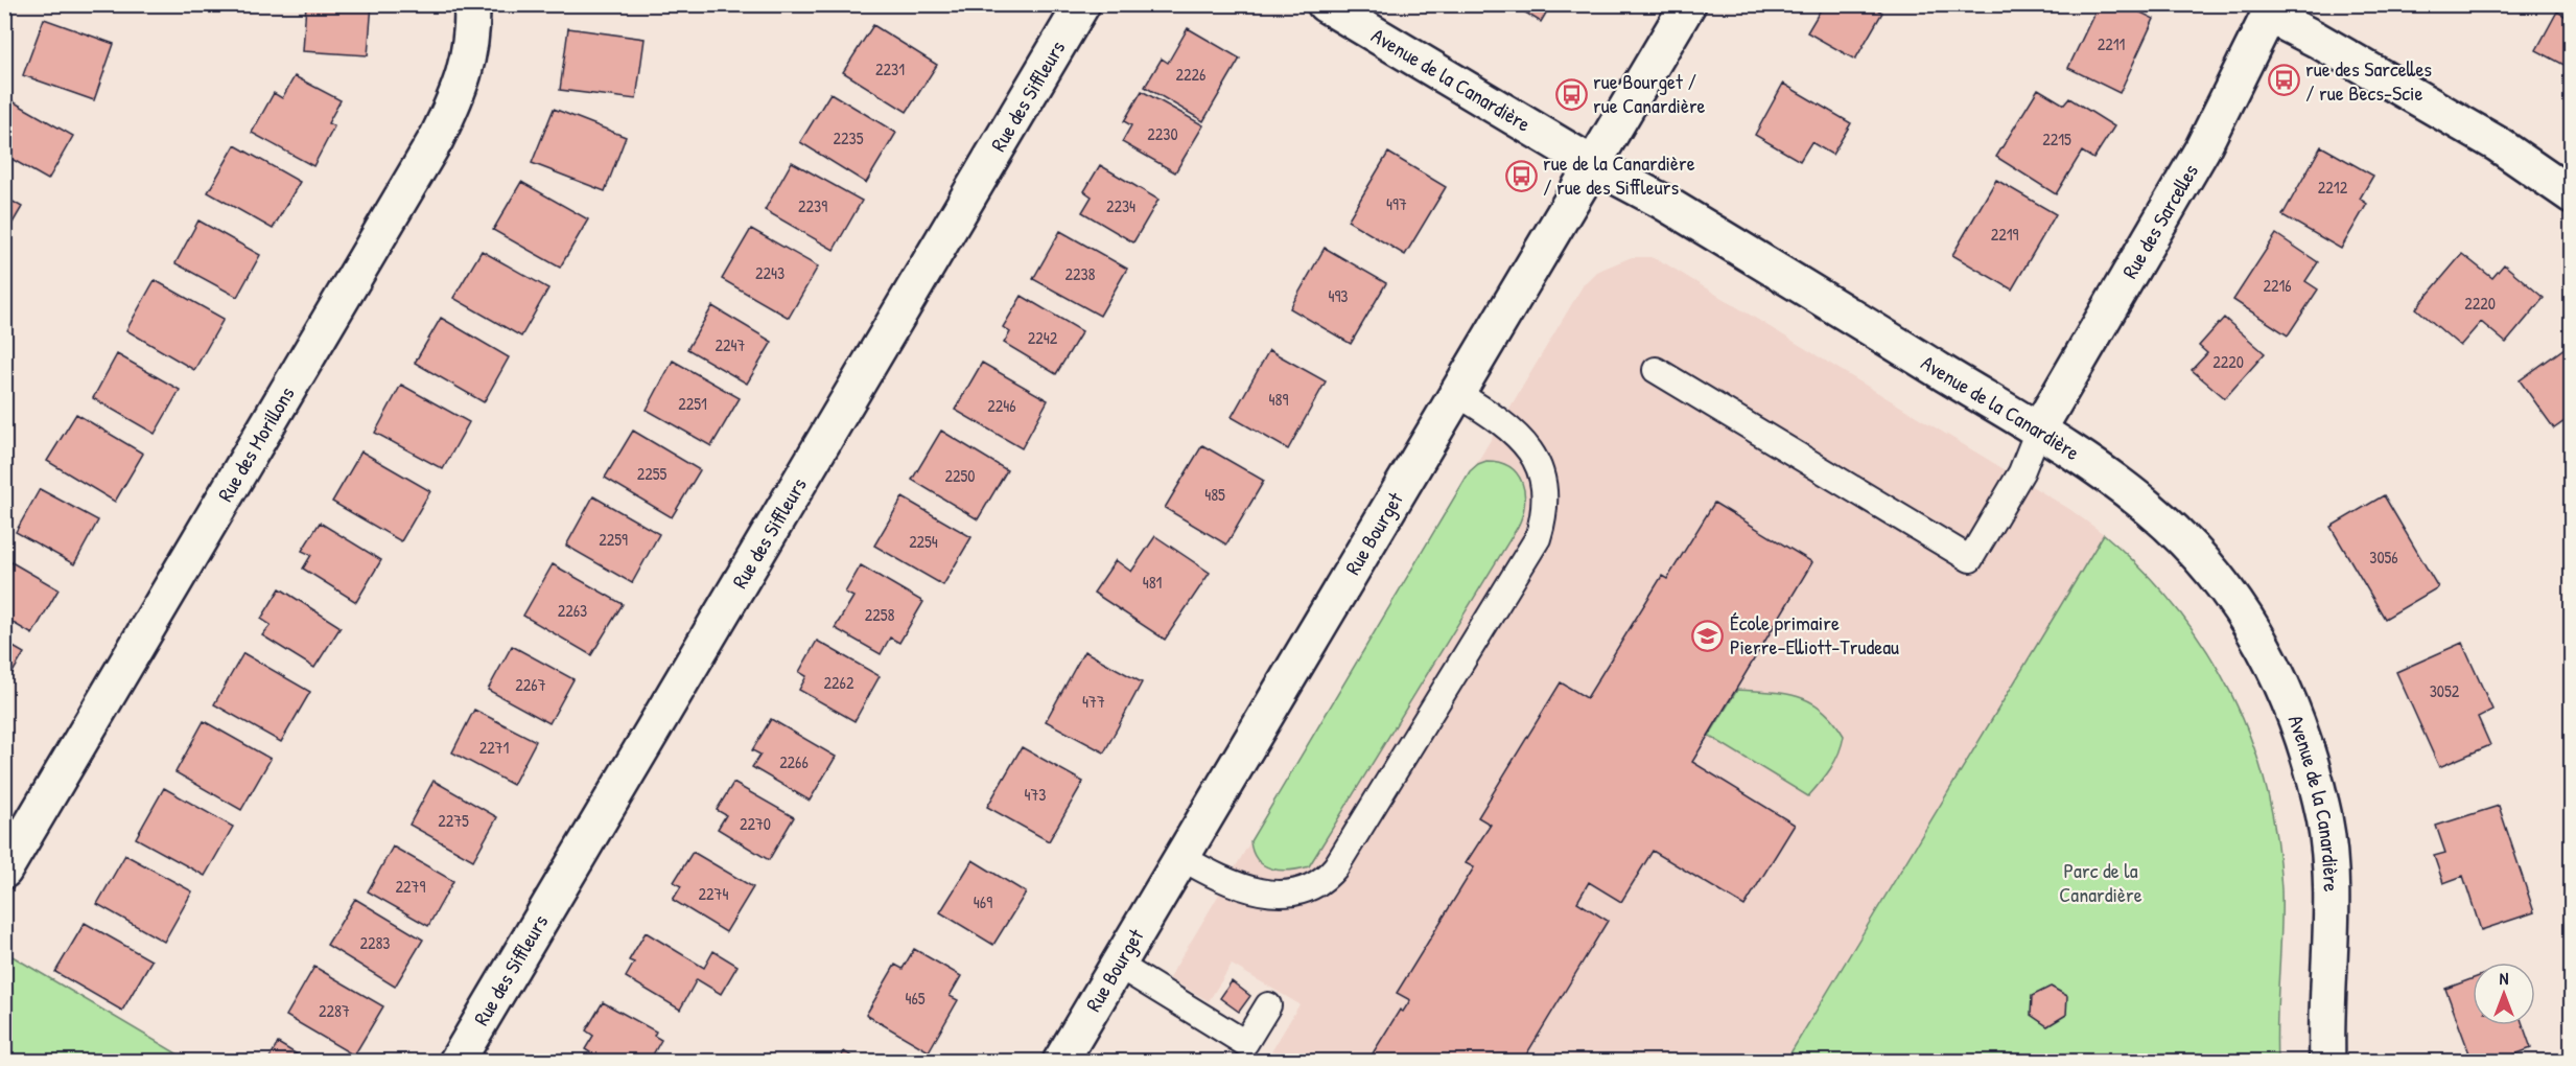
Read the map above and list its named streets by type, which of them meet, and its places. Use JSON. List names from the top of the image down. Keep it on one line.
{"streets":{"street":["Avenue de la Canardière","Rue des Siffleurs","Rue des Sarcelles","Rue des Morillons","Rue Bourget"]},"crossings":[["Avenue de la Canardière","Rue des Sarcelles"],["Avenue de la Canardière","Rue Bourget"]],"parks":["Parc de la Canardière"],"places":{"bus stop":["rue des Sarcelles / rue Becs-Scie","rue Bourget / rue Canardière","rue de la Canardière / rue des Siffleurs"],"school or university":["École primaire Pierre-Elliott-Trudeau"]},"house_numbers":["2211","2231","2226","2230","2235","2215","2212","497","2239","2234","2219","2243","2238","2216","493","2220","2242","2247","2220","489","2251","2246","2255","2250","485","2259","2254","3056","481","2263","2258","2262","2267","3052","477","2271","2266","473","2275","2270","2279","2274","469","2283","465","2287"],"north":"top"}
